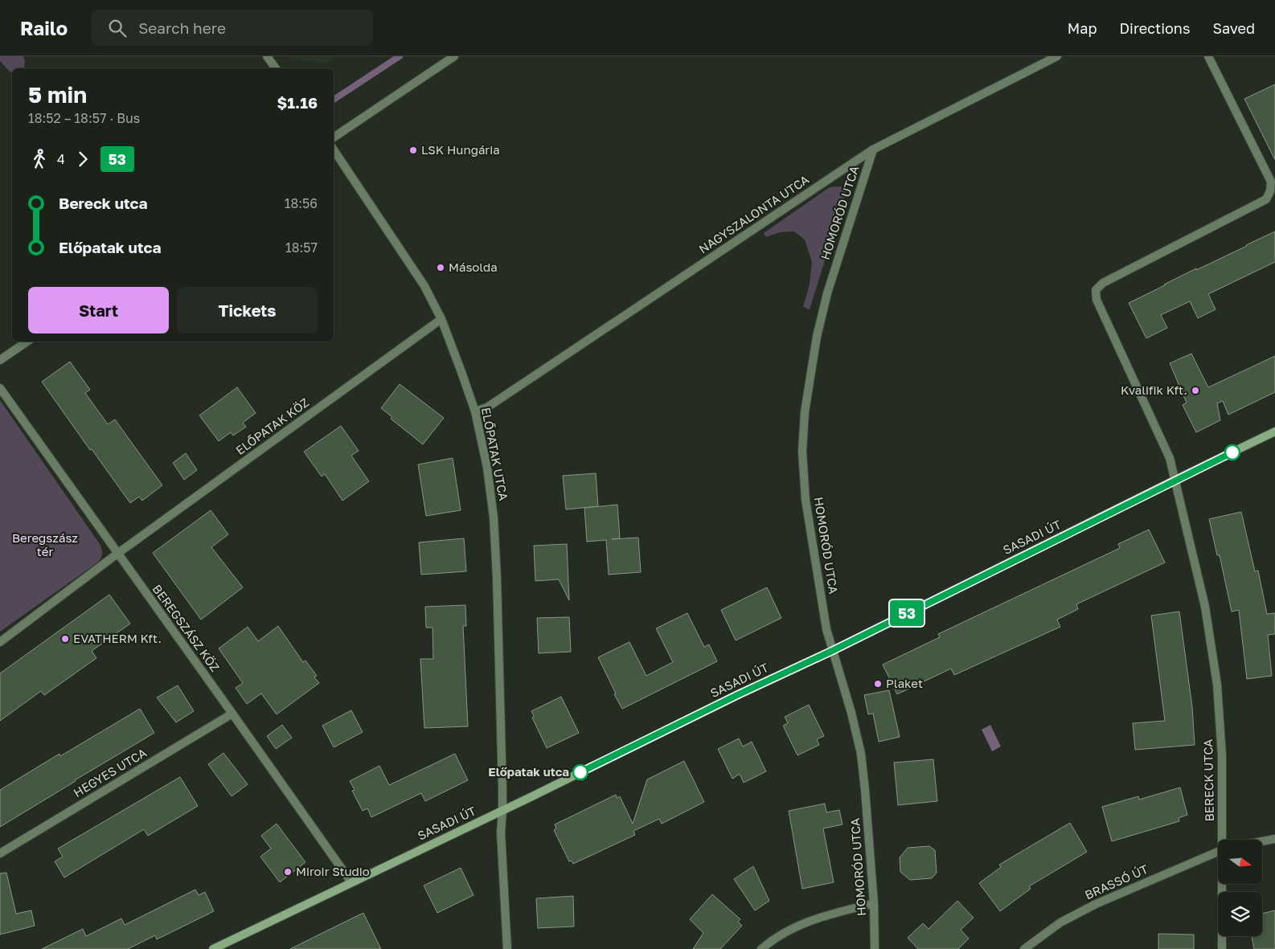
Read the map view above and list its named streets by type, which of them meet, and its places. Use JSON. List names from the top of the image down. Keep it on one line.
{"streets":{"street":["HOMORÓD UTCA","NAGYSZALONTA UTCA","ELŐPATAK KÖZ","ELŐPATAK UTCA","SASADI ÚT","BEREGSZÁSZ KÖZ","HEGYES UTCA","BERECK UTCA","BRASSÓ ÚT"]},"crossings":[["HOMORÓD UTCA","NAGYSZALONTA UTCA"],["HOMORÓD UTCA","SASADI ÚT"],["NAGYSZALONTA UTCA","ELŐPATAK UTCA"],["ELŐPATAK KÖZ","ELŐPATAK UTCA"],["ELŐPATAK KÖZ","BEREGSZÁSZ KÖZ"],["ELŐPATAK UTCA","SASADI ÚT"],["SASADI ÚT","BEREGSZÁSZ KÖZ"],["SASADI ÚT","BERECK UTCA"],["BEREGSZÁSZ KÖZ","HEGYES UTCA"]],"parks":["Beregszász tér"],"places":["LSK Hungária","Másolda","Kvalifik Kft.","EVATHERM Kft.","Plaket","Előpatak utca","Miroir Studio"],"lines":["bus line 53"],"north":"right","page":{"header":"Railo","search":"Search here","nav":["Map","Directions","Saved"],"on_map":"53","heading":["5 min","18:52 – 18:57 · Bus","$1.16"],"legs":["4","53"],"list":[{"name":"Bereck utca","value":"18:56"},{"name":"Előpatak utca","value":"18:57"}],"buttons":["Start","Tickets"]}}
